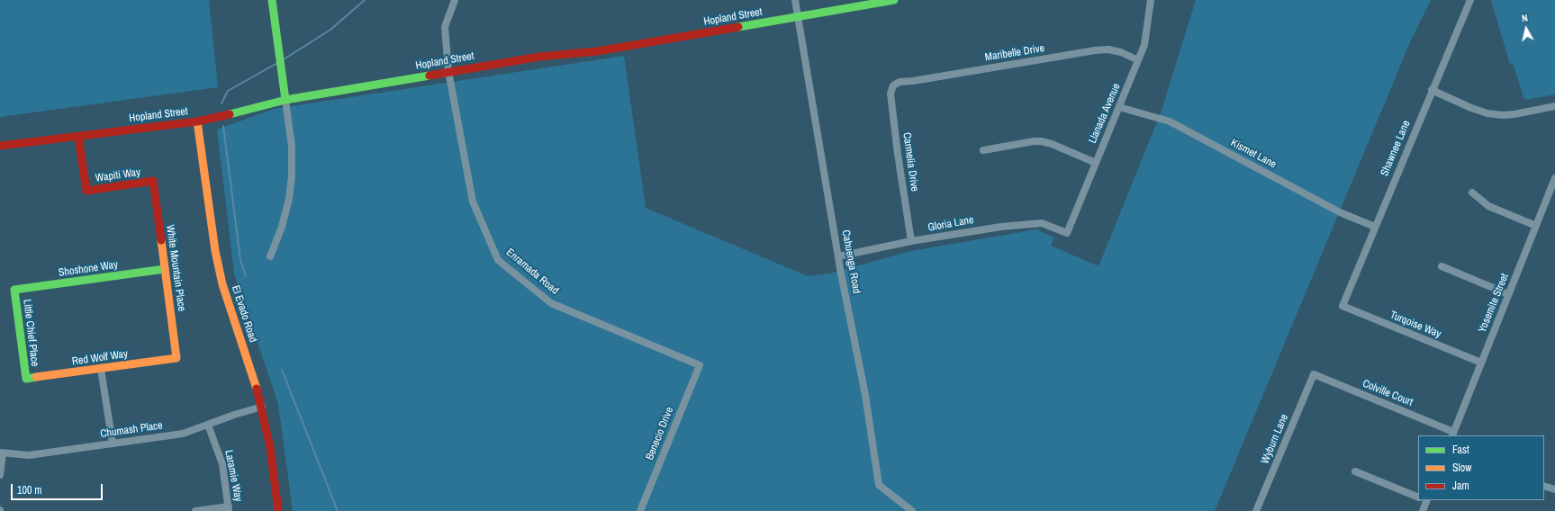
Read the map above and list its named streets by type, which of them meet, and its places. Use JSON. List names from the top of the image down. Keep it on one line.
{"streets":{"street":["Hopland Street","Maribelle Drive","Llanada Avenue","Shawnee Lane","Kismet Lane","Carmelia Drive","Wapiti Way","Gloria Lane","Cahuenga Road","White Mountain Place","Shoshone Way","Enramada Road","Yosemite Street","El Evado Road","Turqoise Way","Little Chief Place","Red Wolf Way","Colville Court","Chumash Place","Benecio Drive","Wyburn Lane","Laramie Way"]},"crossings":[["Hopland Street","Wapiti Way"],["Hopland Street","Cahuenga Road"],["Hopland Street","Enramada Road"],["Hopland Street","El Evado Road"],["Maribelle Drive","Llanada Avenue"],["Maribelle Drive","Carmelia Drive"],["Llanada Avenue","Kismet Lane"],["Llanada Avenue","Gloria Lane"],["Shawnee Lane","Kismet Lane"],["Shawnee Lane","Turqoise Way"],["Carmelia Drive","Gloria Lane"],["Wapiti Way","White Mountain Place"],["Gloria Lane","Cahuenga Road"],["White Mountain Place","Shoshone Way"],["White Mountain Place","Red Wolf Way"],["Shoshone Way","Little Chief Place"],["Enramada Road","Benecio Drive"],["Yosemite Street","Turqoise Way"],["Yosemite Street","Colville Court"],["El Evado Road","Chumash Place"],["Little Chief Place","Red Wolf Way"],["Colville Court","Wyburn Lane"],["Chumash Place","Laramie Way"]],"legend":["Fast","Slow","Jam"],"scale_bar":"100 m","north":"top"}
